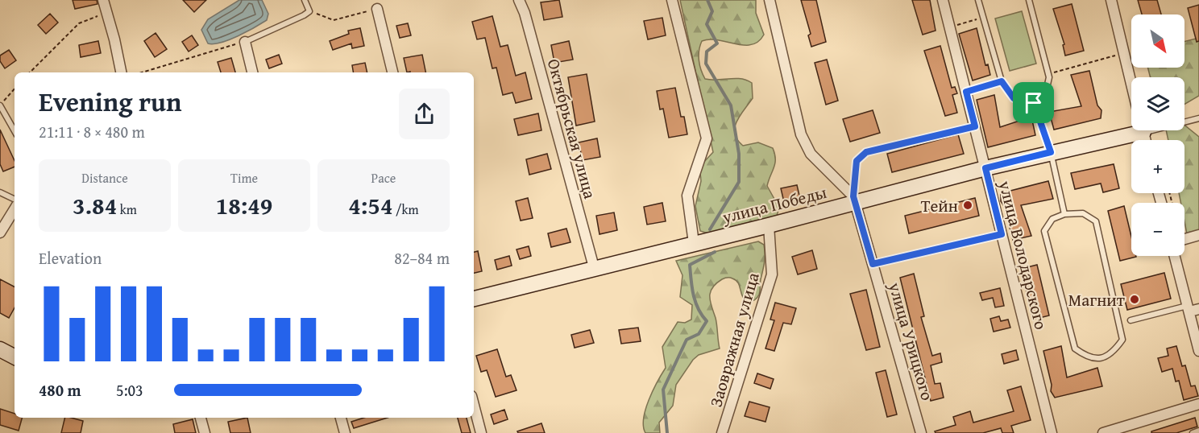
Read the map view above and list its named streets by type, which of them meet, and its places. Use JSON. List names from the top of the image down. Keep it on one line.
{"streets":{"street":["Октябрьская улица","улица Победы","улица Володарского","Заовражная улица","улица Урицкого"]},"crossings":[["Октябрьская улица","улица Победы"],["улица Победы","улица Володарского"],["улица Победы","Заовражная улица"],["улица Победы","улица Урицкого"]],"places":["Тейн","Магнит"],"north":"bottom right","page":{"map_buttons":["+","−"],"heading":["Evening run","21:11 · 8 × 480 m"],"stats":[["Distance","3.84 km"],["Time","18:49"],["Pace","4:54 /km"]],"chart":["Elevation","82–84 m"],"list":[{"name":"480 m","note":"5:03"}]}}
